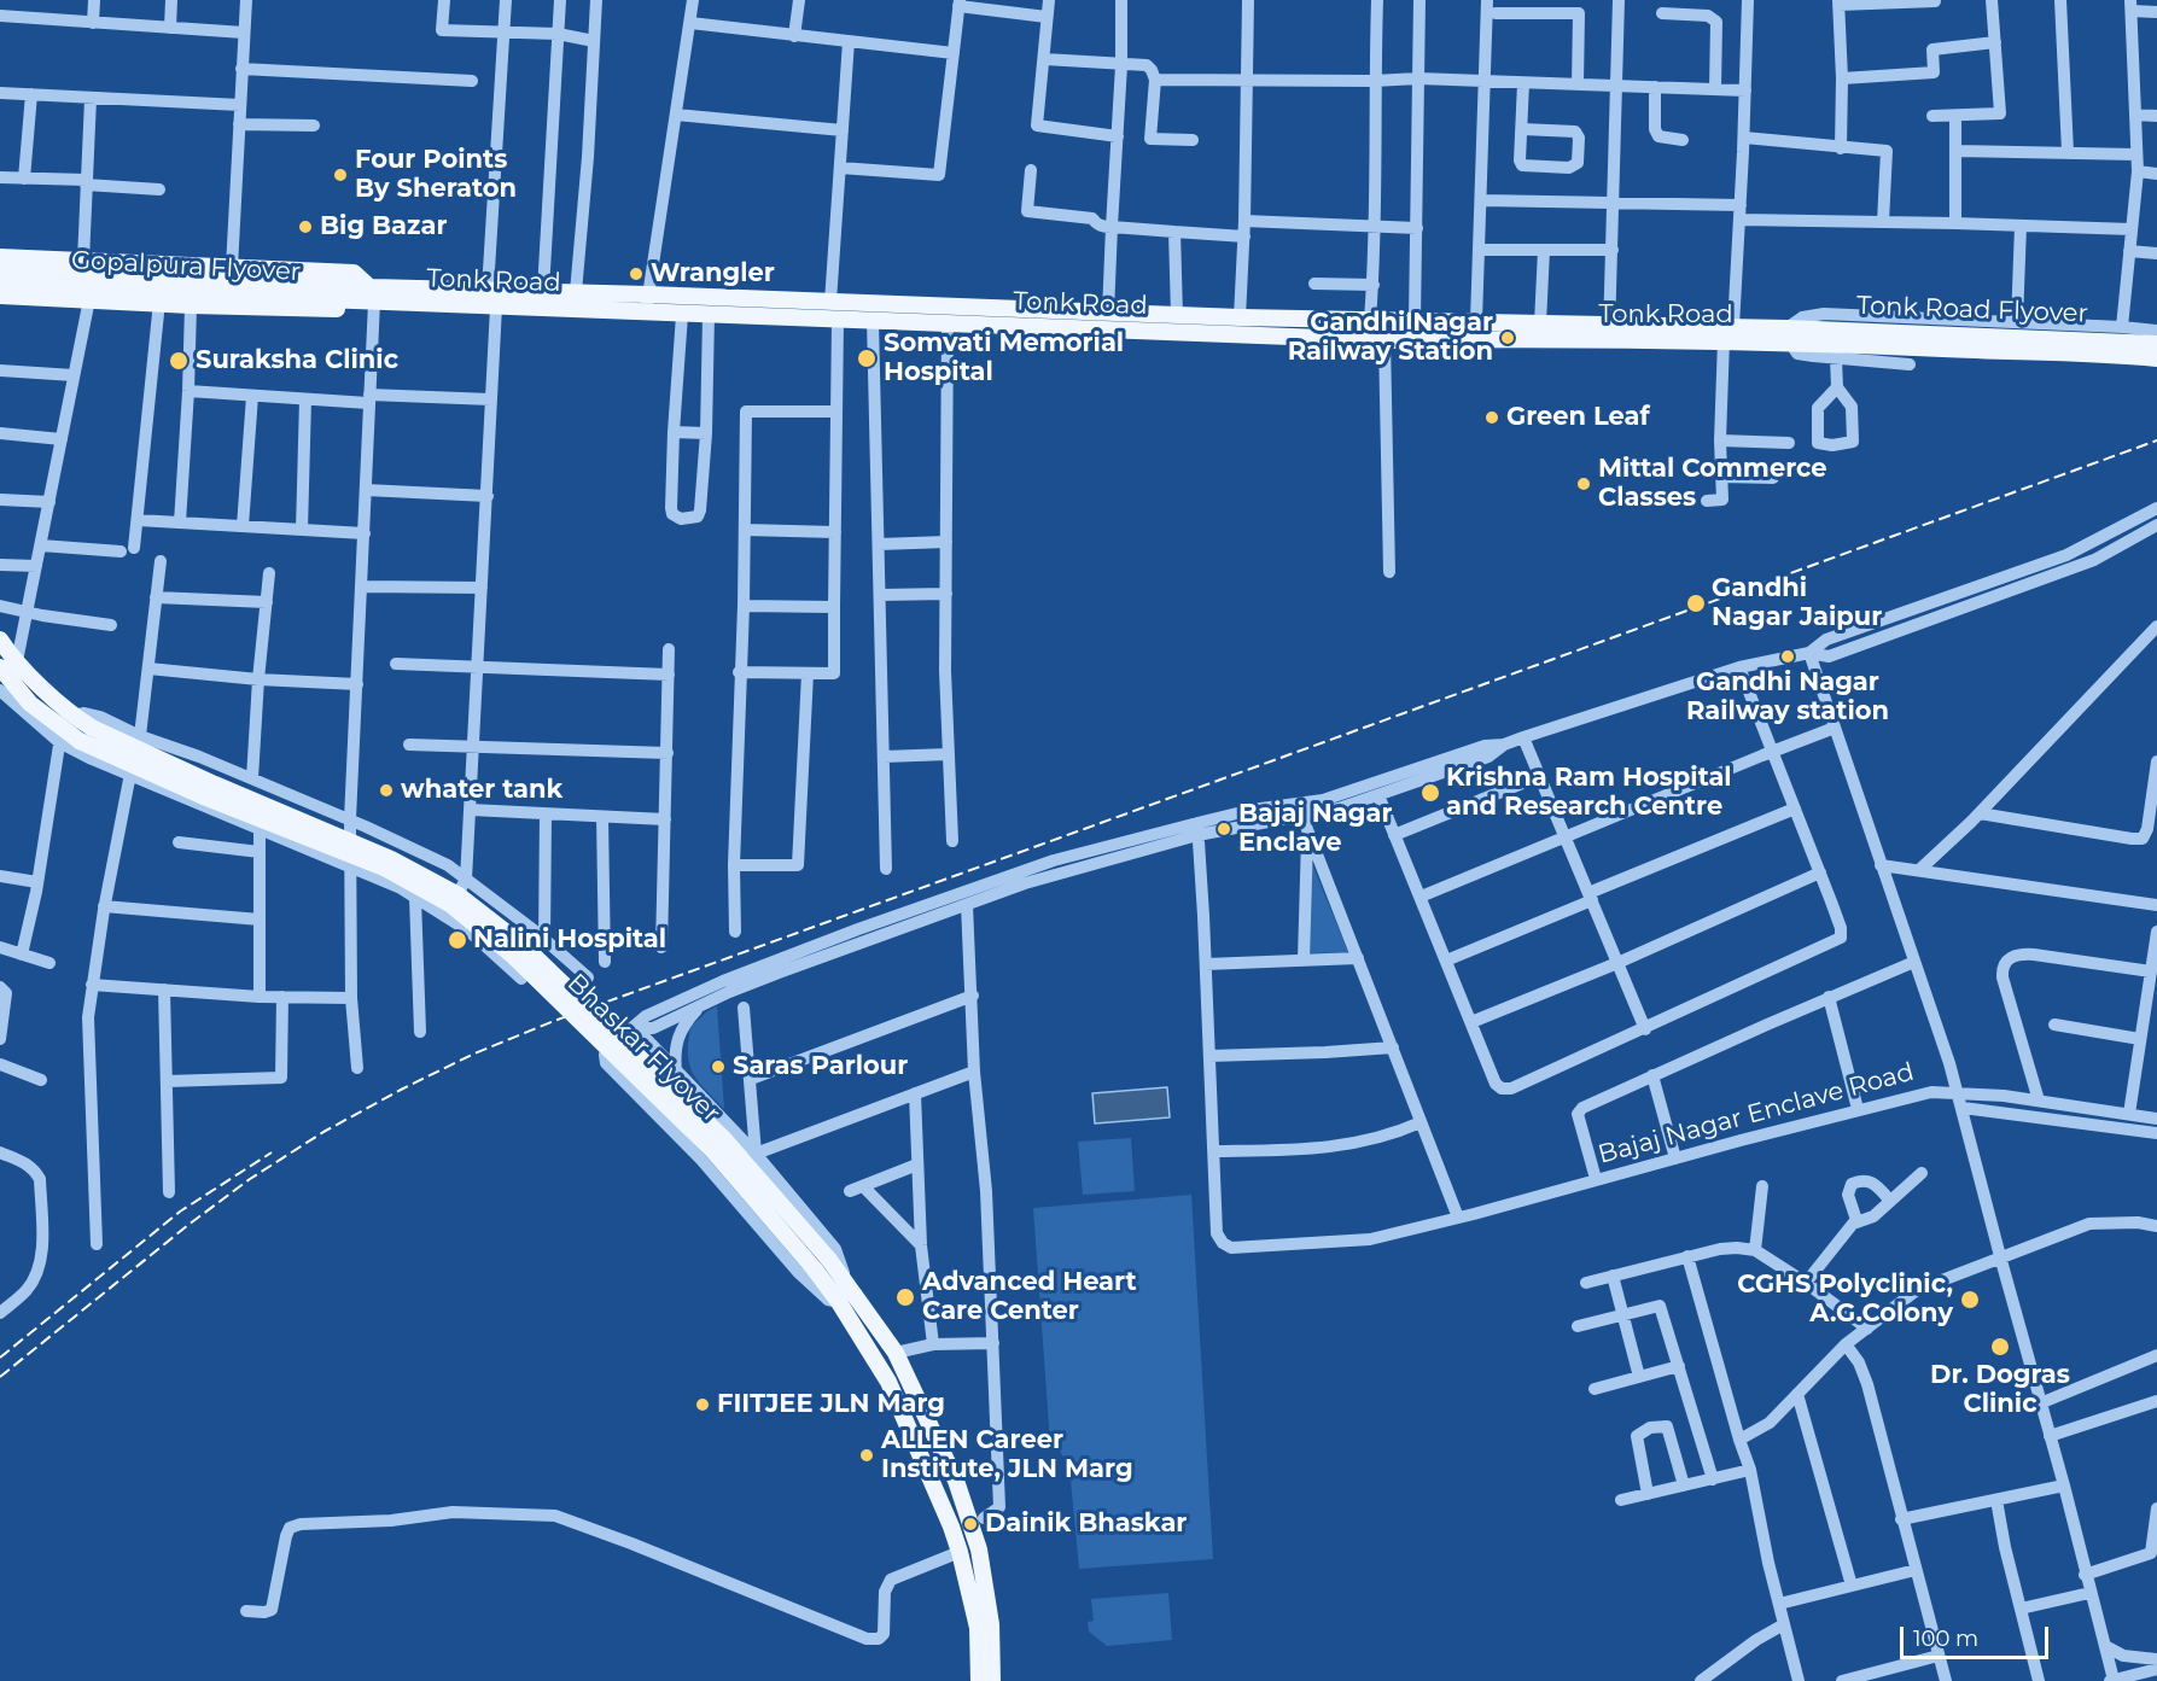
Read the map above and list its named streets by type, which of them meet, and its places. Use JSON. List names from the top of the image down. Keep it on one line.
{"streets":{"main road":["Gopalpura Flyover","Tonk Road","Tonk Road Flyover","Bhaskar Flyover"],"street":["Bajaj Nagar Enclave Road"]},"crossings":[["Gopalpura Flyover","Tonk Road"],["Tonk Road","Tonk Road Flyover"]],"places":["Four Points By Sheraton","Big Bazar","Wrangler","Gandhi Nagar Railway Station","Somvati Memorial Hospital","Suraksha Clinic","Green Leaf","Mittal Commerce Classes","Gandhi Nagar Jaipur","Gandhi Nagar Railway station","whater tank","Krishna Ram Hospital and Research Centre","Bajaj Nagar Enclave","Nalini Hospital","Saras Parlour","Advanced Heart Care Center","CGHS Polyclinic, A.G.Colony","Dr. Dogras Clinic","FIITJEE JLN Marg","ALLEN Career Institute, JLN Marg","Dainik Bhaskar"],"scale_bar":"100 m"}
